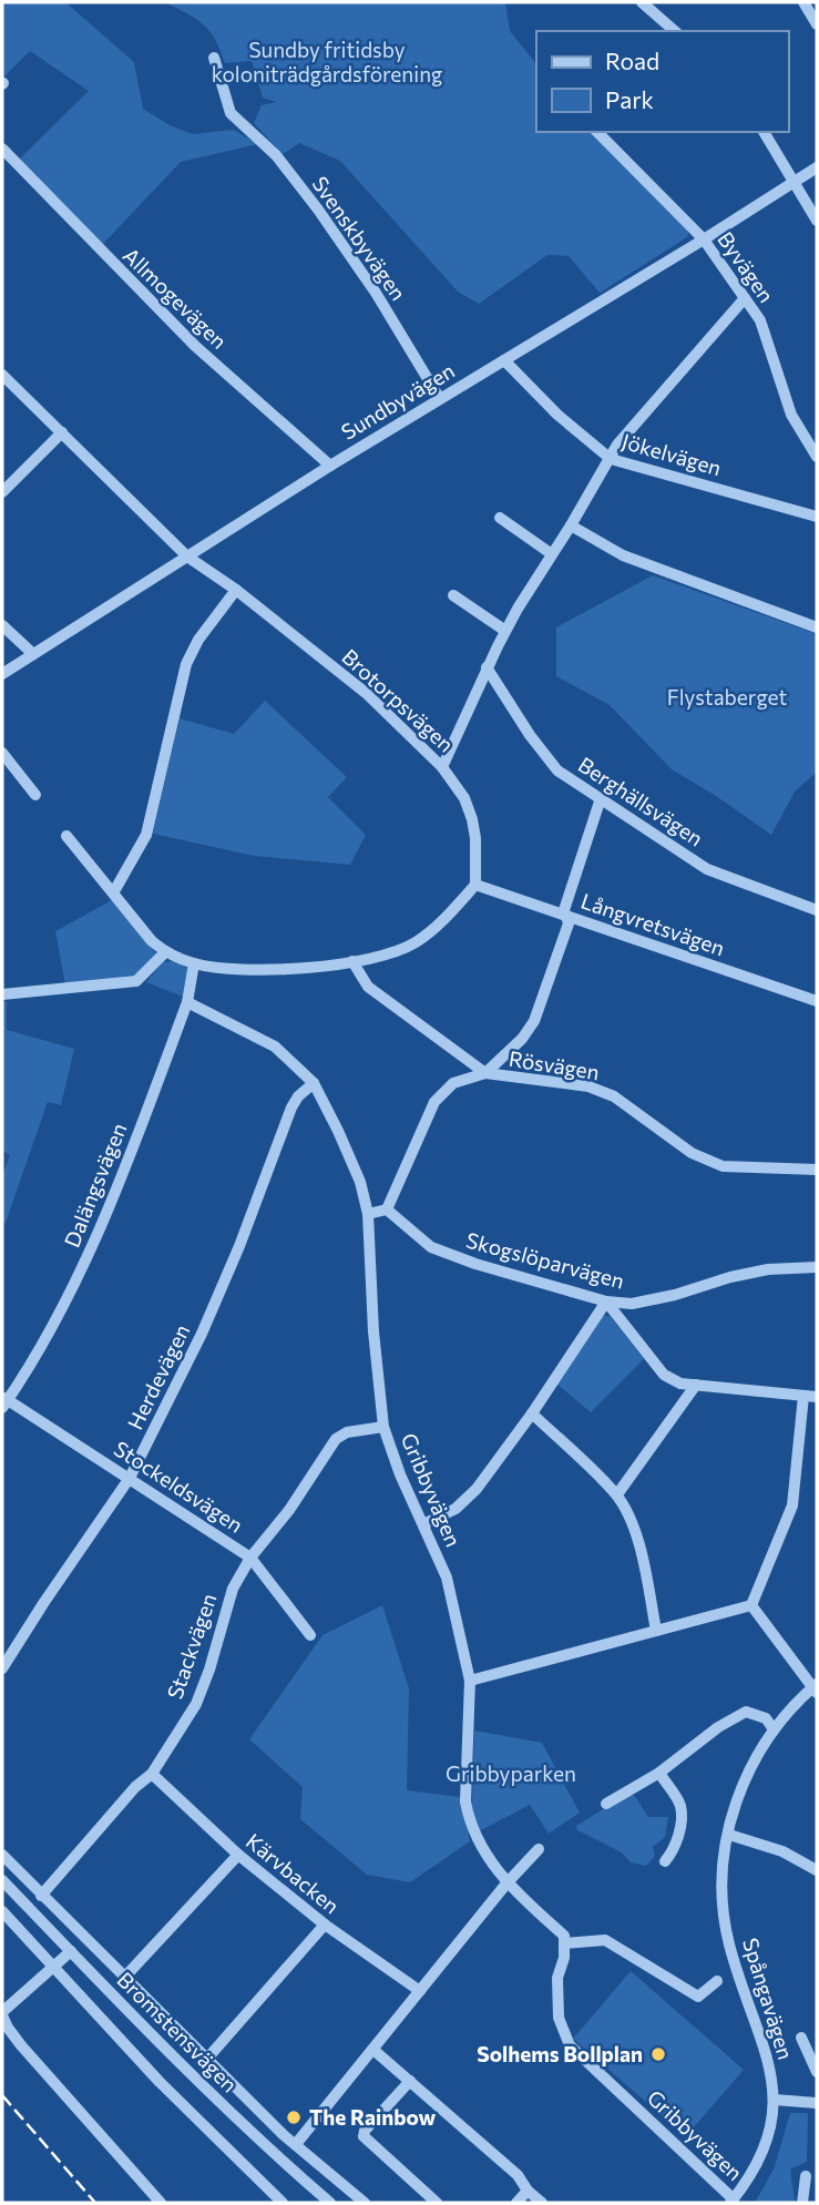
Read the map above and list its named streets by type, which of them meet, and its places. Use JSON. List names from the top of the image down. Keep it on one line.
{"streets":{"street":["Svenskbyvägen","Byvägen","Allmogevägen","Sundbyvägen","Jökelvägen","Brotorpsvägen","Berghällsvägen","Långvretsvägen","Rösvägen","Dalängsvägen","Skogslöparvägen","Herdevägen","Stockeldsvägen","Gribbyvägen","Stackvägen","Kärvbacken","Spångavägen","Bromstensvägen"]},"crossings":[["Svenskbyvägen","Sundbyvägen"],["Byvägen","Sundbyvägen"],["Allmogevägen","Sundbyvägen"],["Sundbyvägen","Jökelvägen"],["Sundbyvägen","Brotorpsvägen"],["Brotorpsvägen","Långvretsvägen"],["Dalängsvägen","Stockeldsvägen"],["Dalängsvägen","Gribbyvägen"],["Herdevägen","Stockeldsvägen"],["Herdevägen","Gribbyvägen"],["Stockeldsvägen","Stackvägen"],["Gribbyvägen","Stackvägen"],["Gribbyvägen","Spångavägen"],["Stackvägen","Kärvbacken"]],"parks":["Sundby fritidsby koloniträdgårdsförening","Flystaberget","Gribbyparken"],"places":["Solhems Bollplan","The Rainbow"],"legend":["Road","Park"]}
